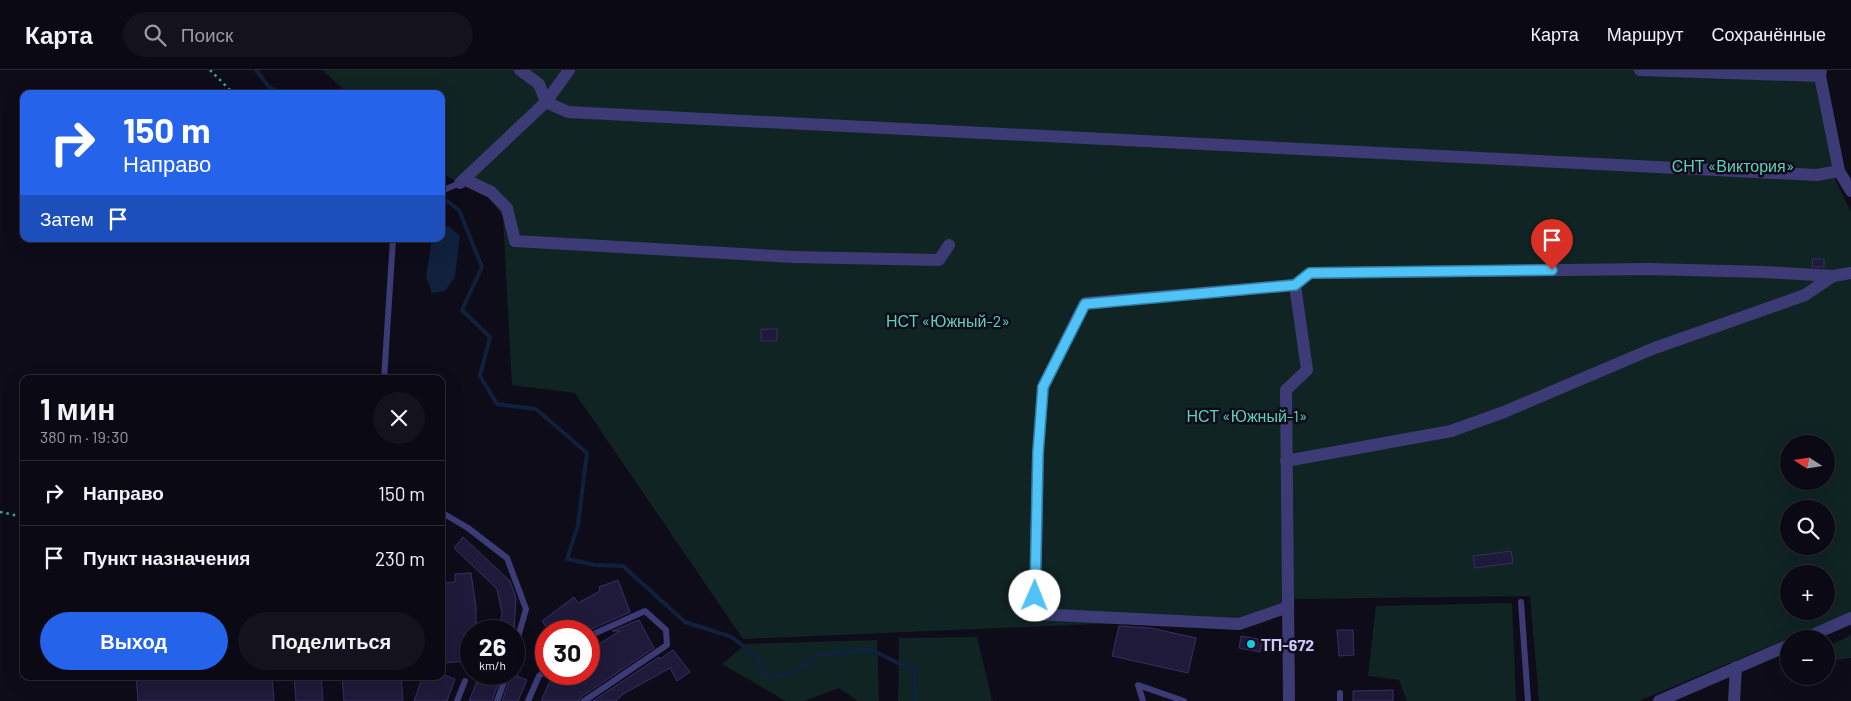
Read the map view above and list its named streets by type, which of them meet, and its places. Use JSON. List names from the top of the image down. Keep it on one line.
{"parks":["СНТ «Виктория»","НСТ «Южный-2»","НСТ «Южный-1»"],"places":["ТП-672"],"north":"left","page":{"header":"Карта","search":"Поиск","nav":["Карта","Маршрут","Сохранённые"],"turn":["150 m","Направо"],"then":"Затем","heading":["1 мин","380 m · 19:30"],"map_buttons":["+","−"],"list":[{"name":"Направо","value":"150 m"},{"name":"Пункт назначения","value":"230 m"}],"buttons":["Выход","Поделиться"],"speed":"26 km/h","limit":"30"}}
